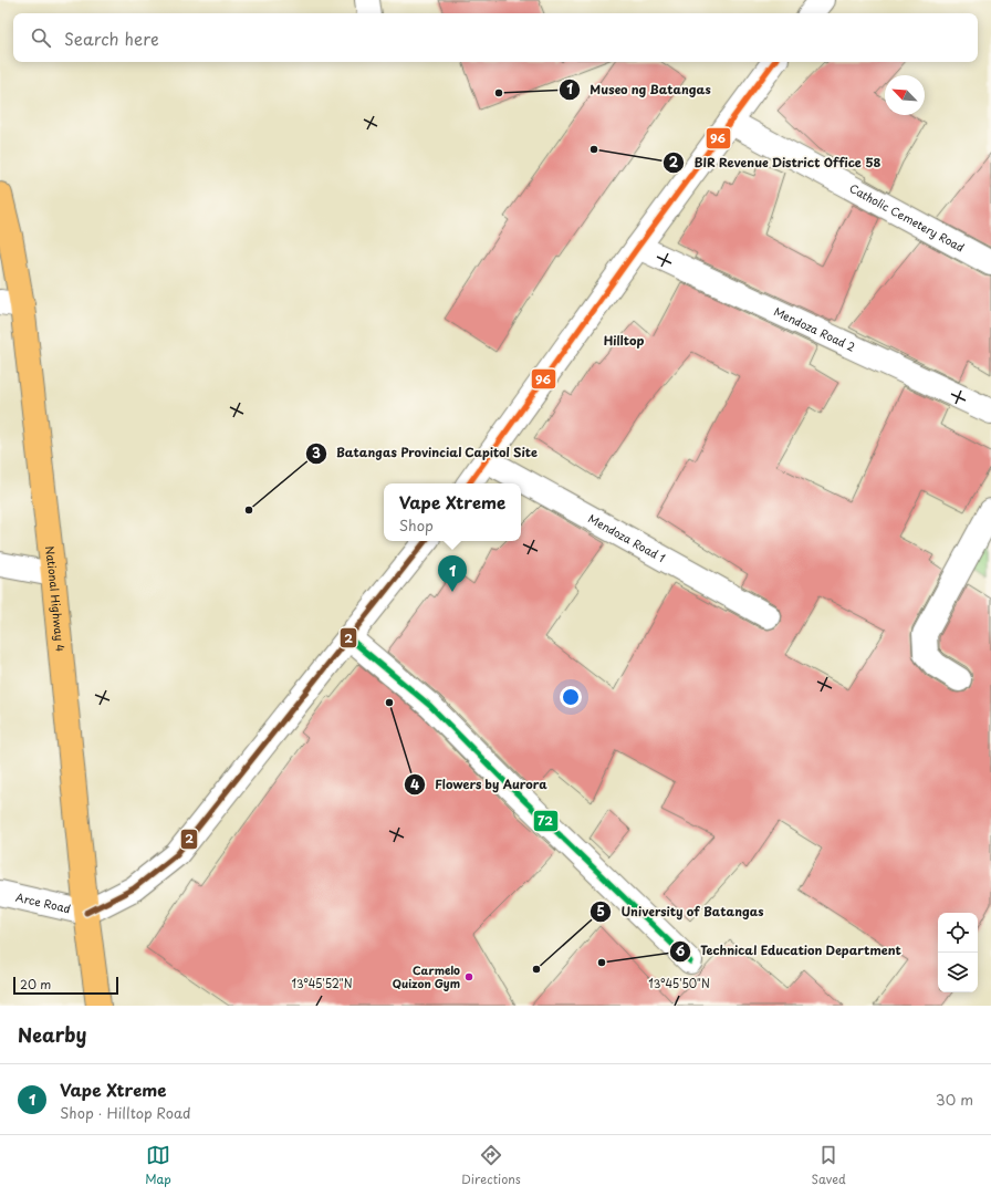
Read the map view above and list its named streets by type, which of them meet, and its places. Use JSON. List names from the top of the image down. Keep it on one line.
{"streets":{"main road":["National Highway 4"],"street":["Catholic Cemetery Road","Mendoza Road 2","Mendoza Road 1","Arce Road"]},"crossings":[["National Highway 4","Arce Road"]],"districts":["Hilltop"],"places":["Museo ng Batangas","BIR Revenue District Office 58","Batangas Provincial Capitol Site","Flowers by Aurora","Technical Education Department","University of Batangas","Carmelo Quizon Gym"],"lines":["transit line 96","transit line 2","transit line 72"],"scale_bar":"20 m","north":"top left","page":{"search":"Search here","popup":["Vape Xtreme","Shop"],"pins":"1","scale":"20 m","heading":"Nearby","list":[{"mark":"1","name":"Vape Xtreme","note":"Shop · Hilltop Road","value":"30 m"}],"nav":["Map","Directions","Saved"]},"coordinates":["13°45'52\"N","13°45'50\"N"]}
